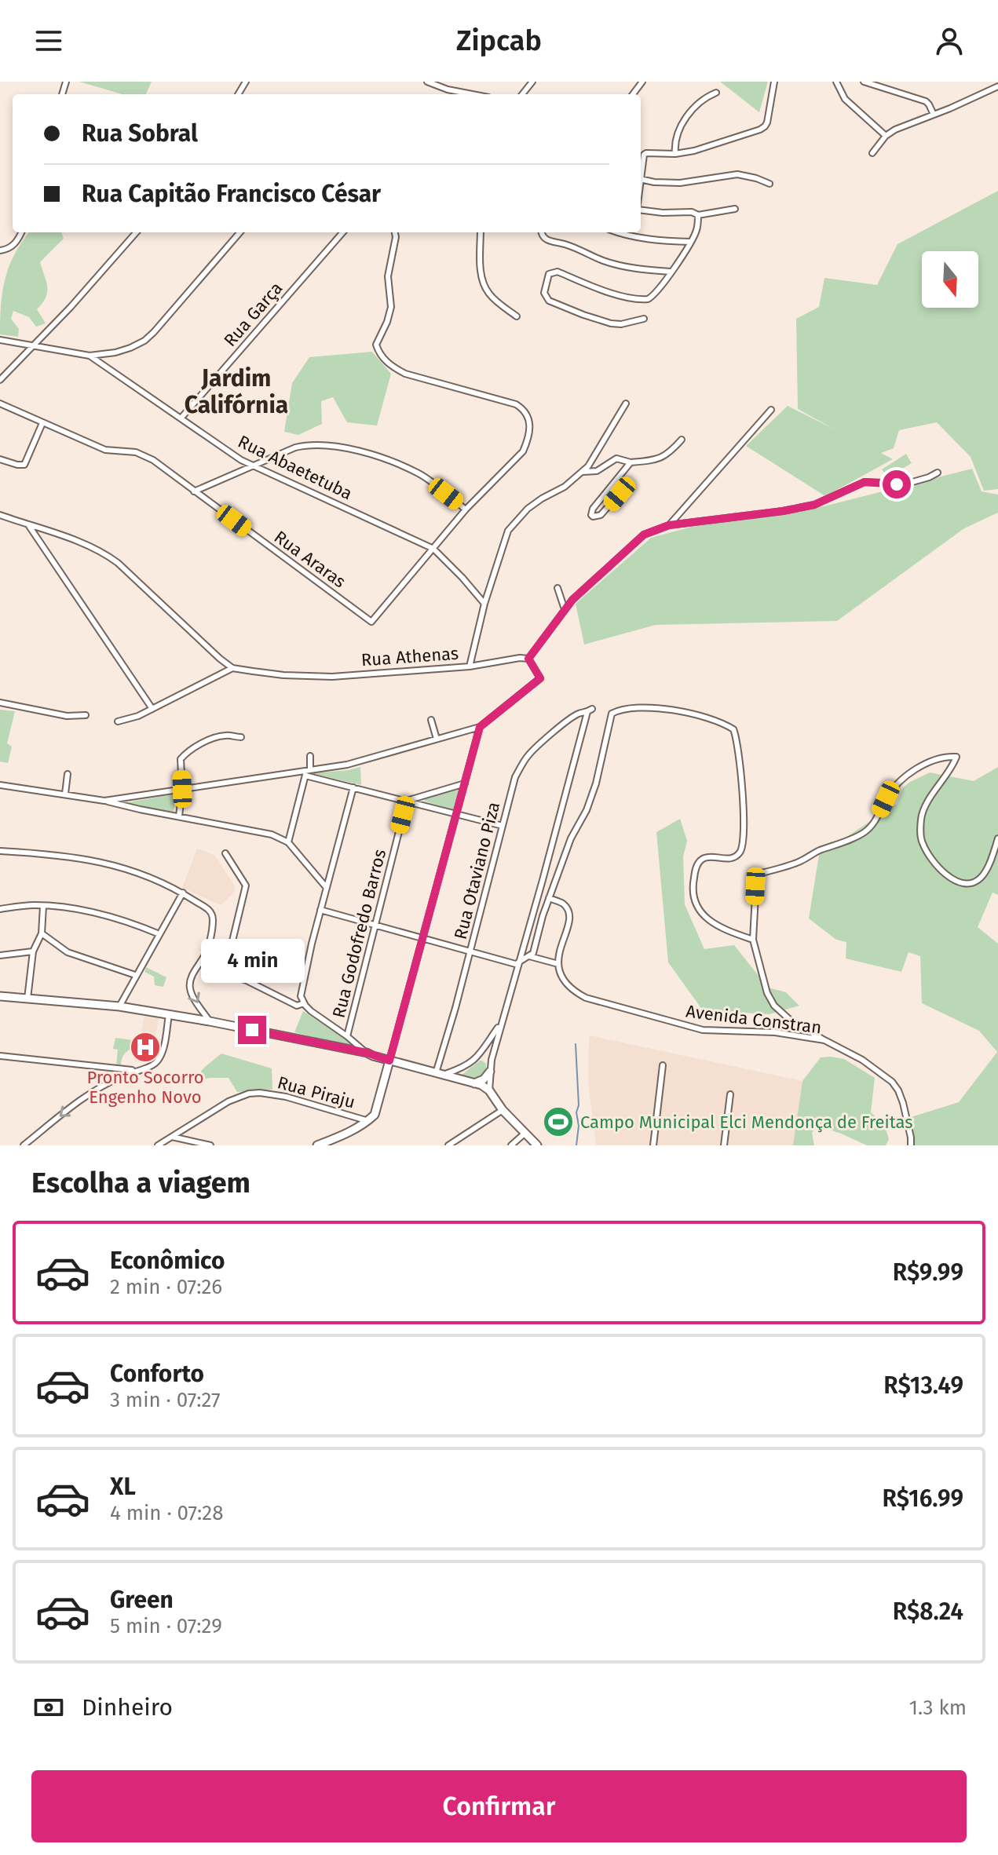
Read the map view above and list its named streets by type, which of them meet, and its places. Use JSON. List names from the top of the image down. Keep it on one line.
{"streets":{"street":["Rua Garça","Rua Abaetetuba","Rua Araras","Rua Athenas","Rua Otaviano Piza","Rua Godofredo Barros","Avenida Constran","Rua Piraju"]},"crossings":[["Rua Garça","Rua Abaetetuba"],["Rua Abaetetuba","Rua Araras"]],"districts":["Jardim Califórnia"],"places":{"hospital":["Pronto Socorro Engenho Novo"],"sports":["Campo Municipal Elci Mendonça de Freitas"]},"north":"bottom","page":{"header":"Zipcab","banner":["Rua Sobral","Rua Capitão Francisco César"],"bubble":"4 min","heading":"Escolha a viagem","list":[{"name":"Econômico","note":"2 min · 07:26","value":"R$9.99"},{"name":"Conforto","note":"3 min · 07:27","value":"R$13.49"},{"name":"XL","note":"4 min · 07:28","value":"R$16.99"},{"name":"Green","note":"5 min · 07:29","value":"R$8.24"}],"pay":["Dinheiro","1.3 km"],"buttons":"Confirmar"}}
